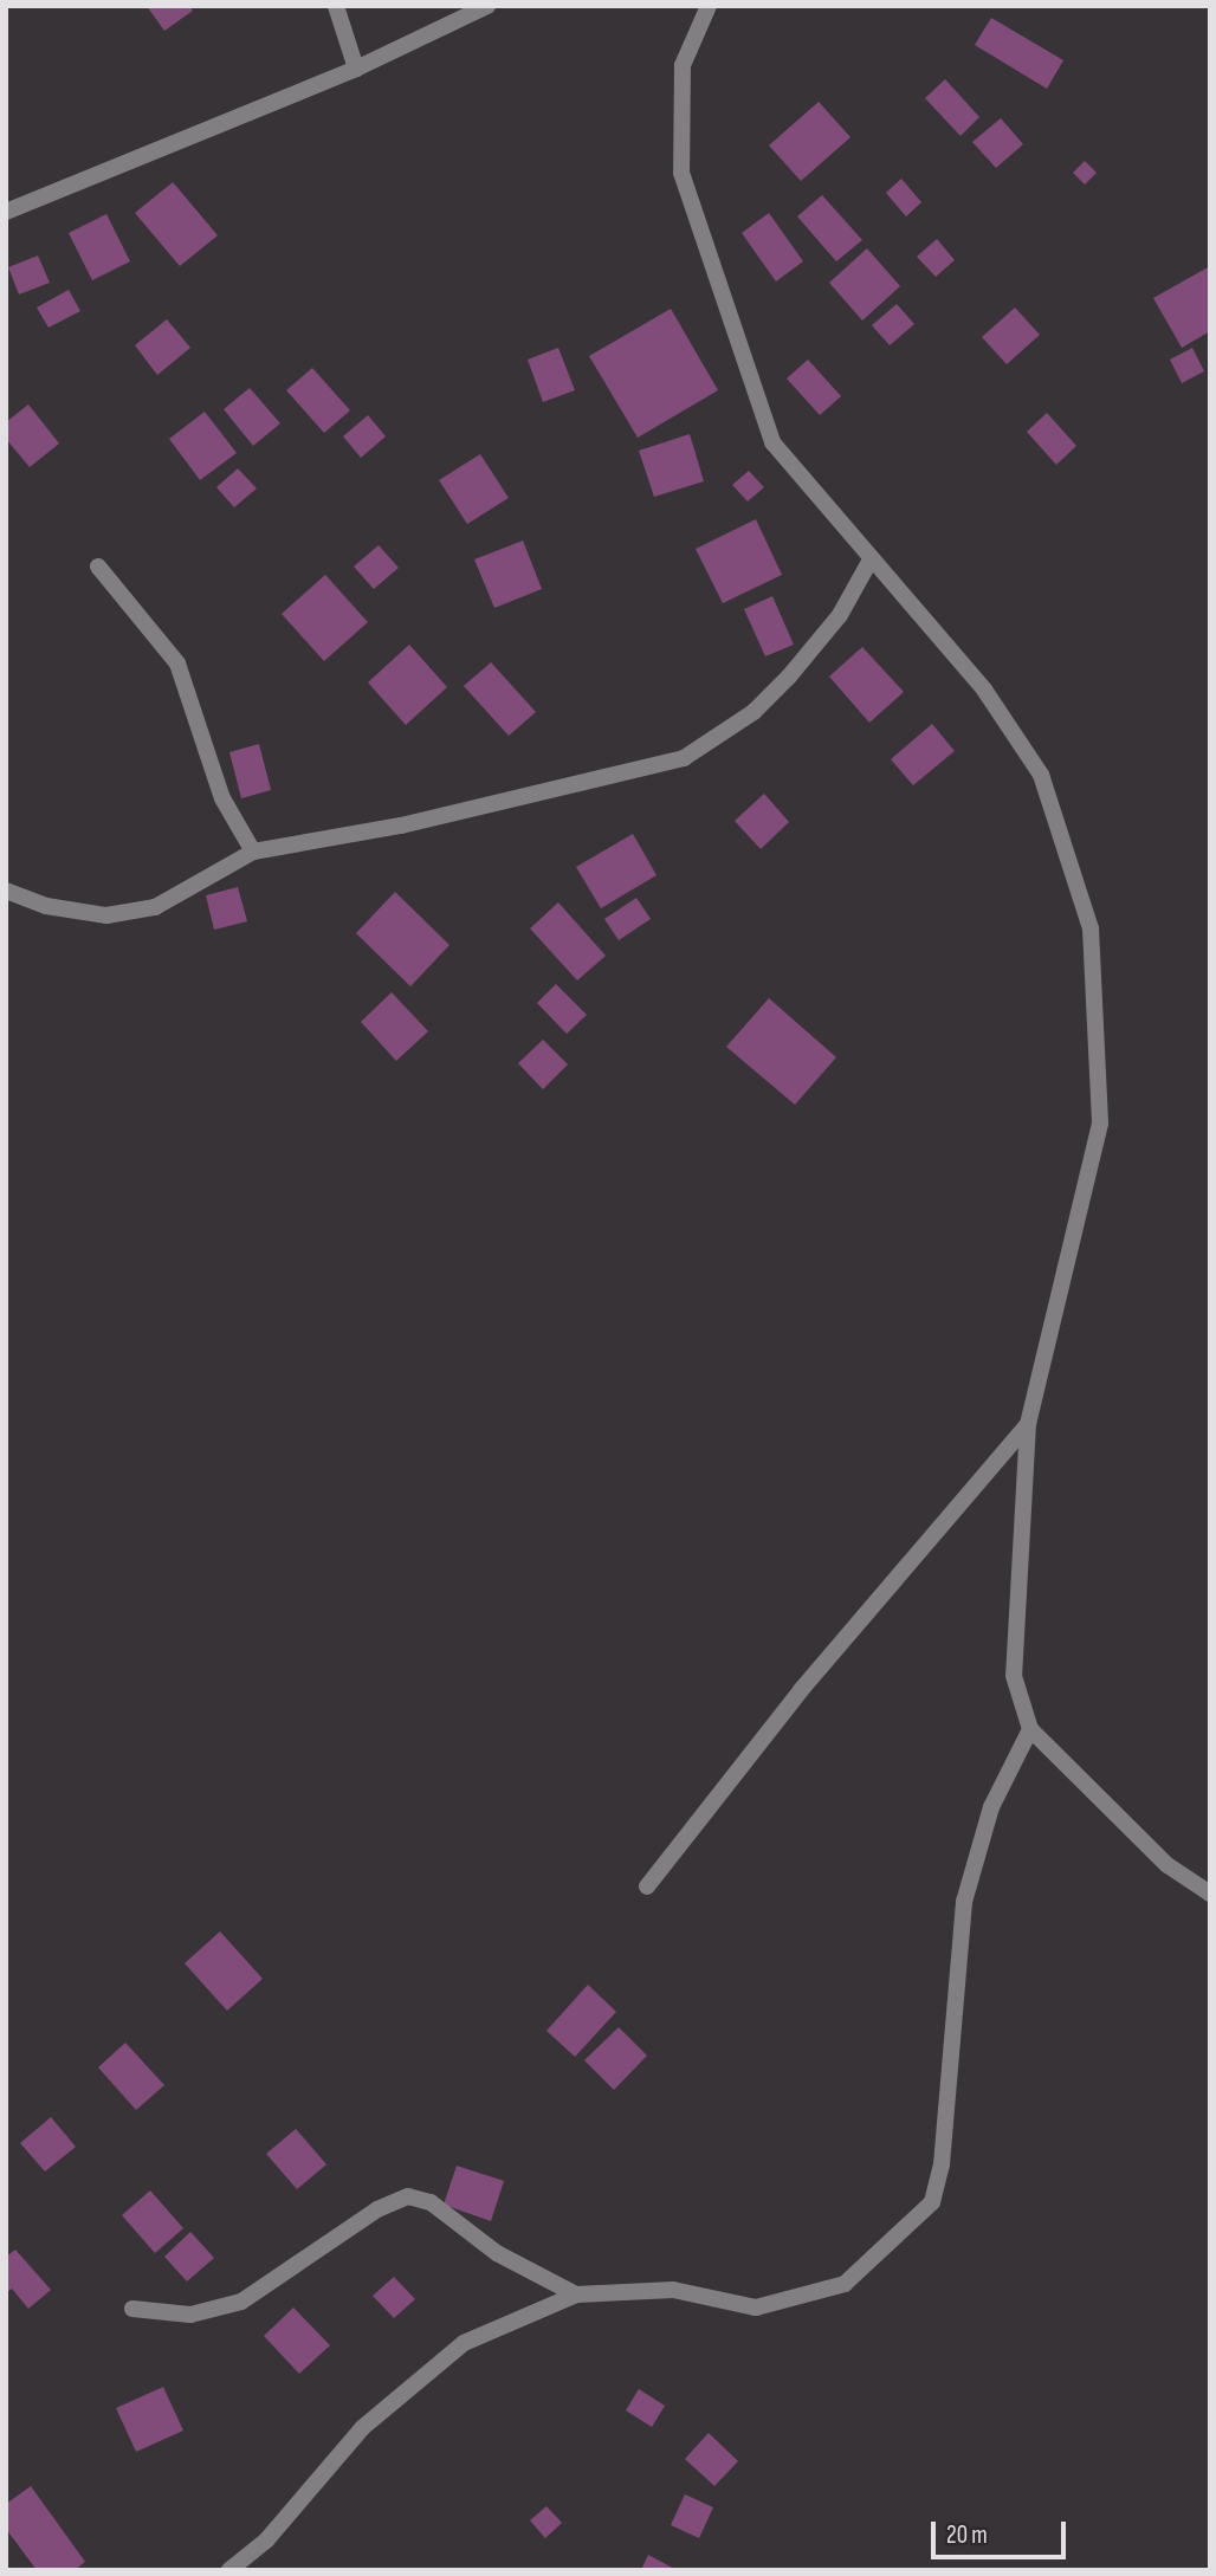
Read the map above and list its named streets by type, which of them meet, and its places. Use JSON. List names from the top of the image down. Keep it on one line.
{"scale_bar":"20 m"}
